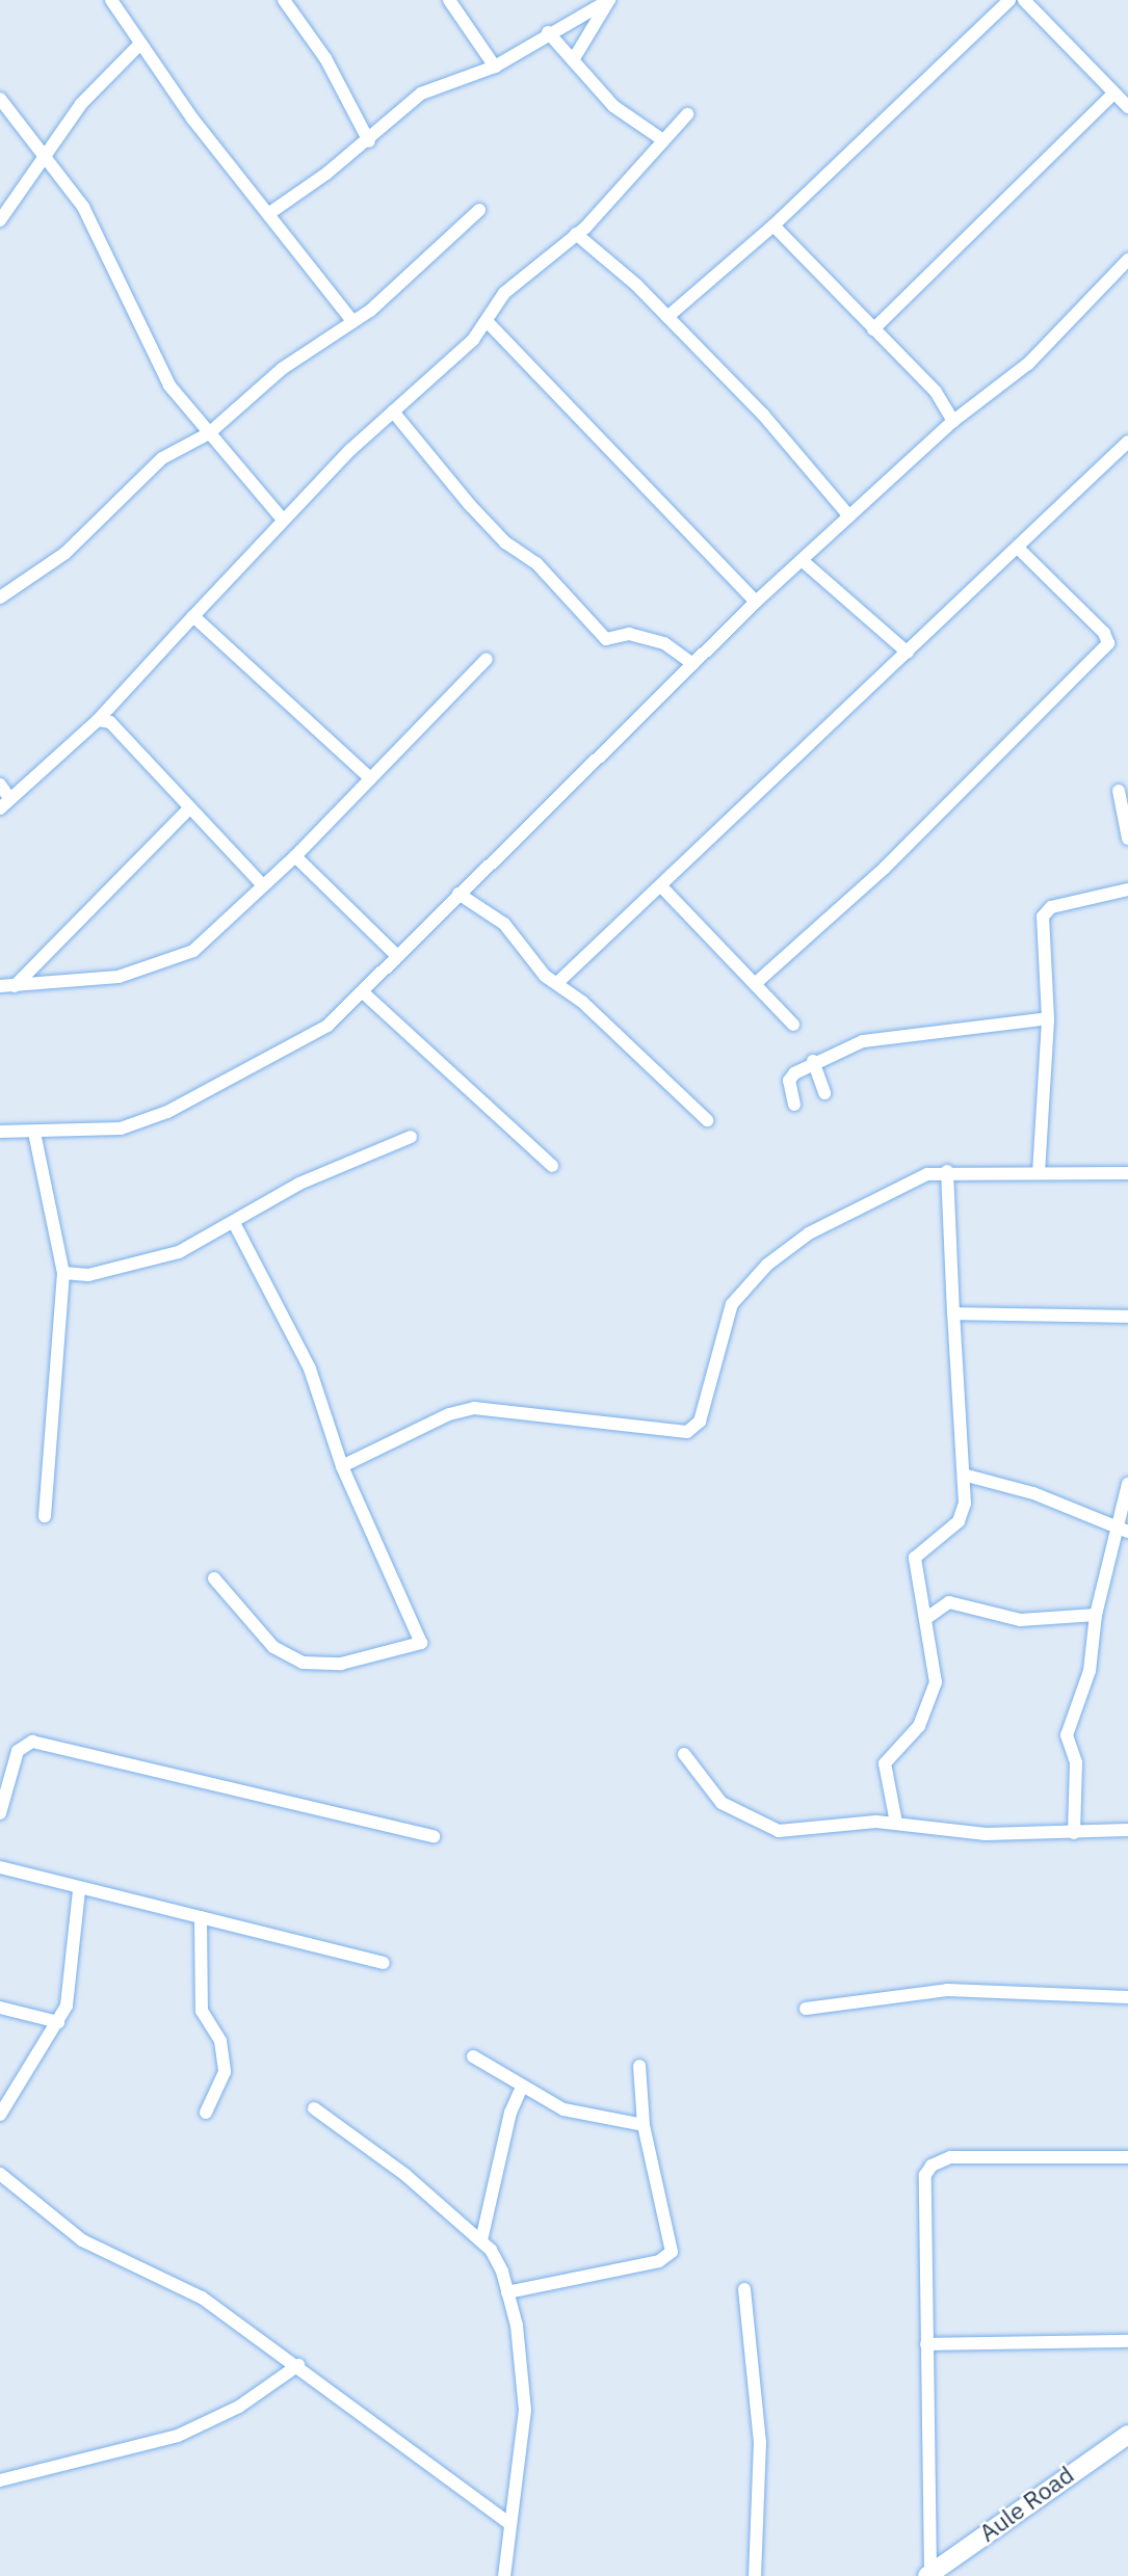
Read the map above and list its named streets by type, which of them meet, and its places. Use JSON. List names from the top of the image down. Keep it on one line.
{"streets":{"street":["Aule Road"]}}
